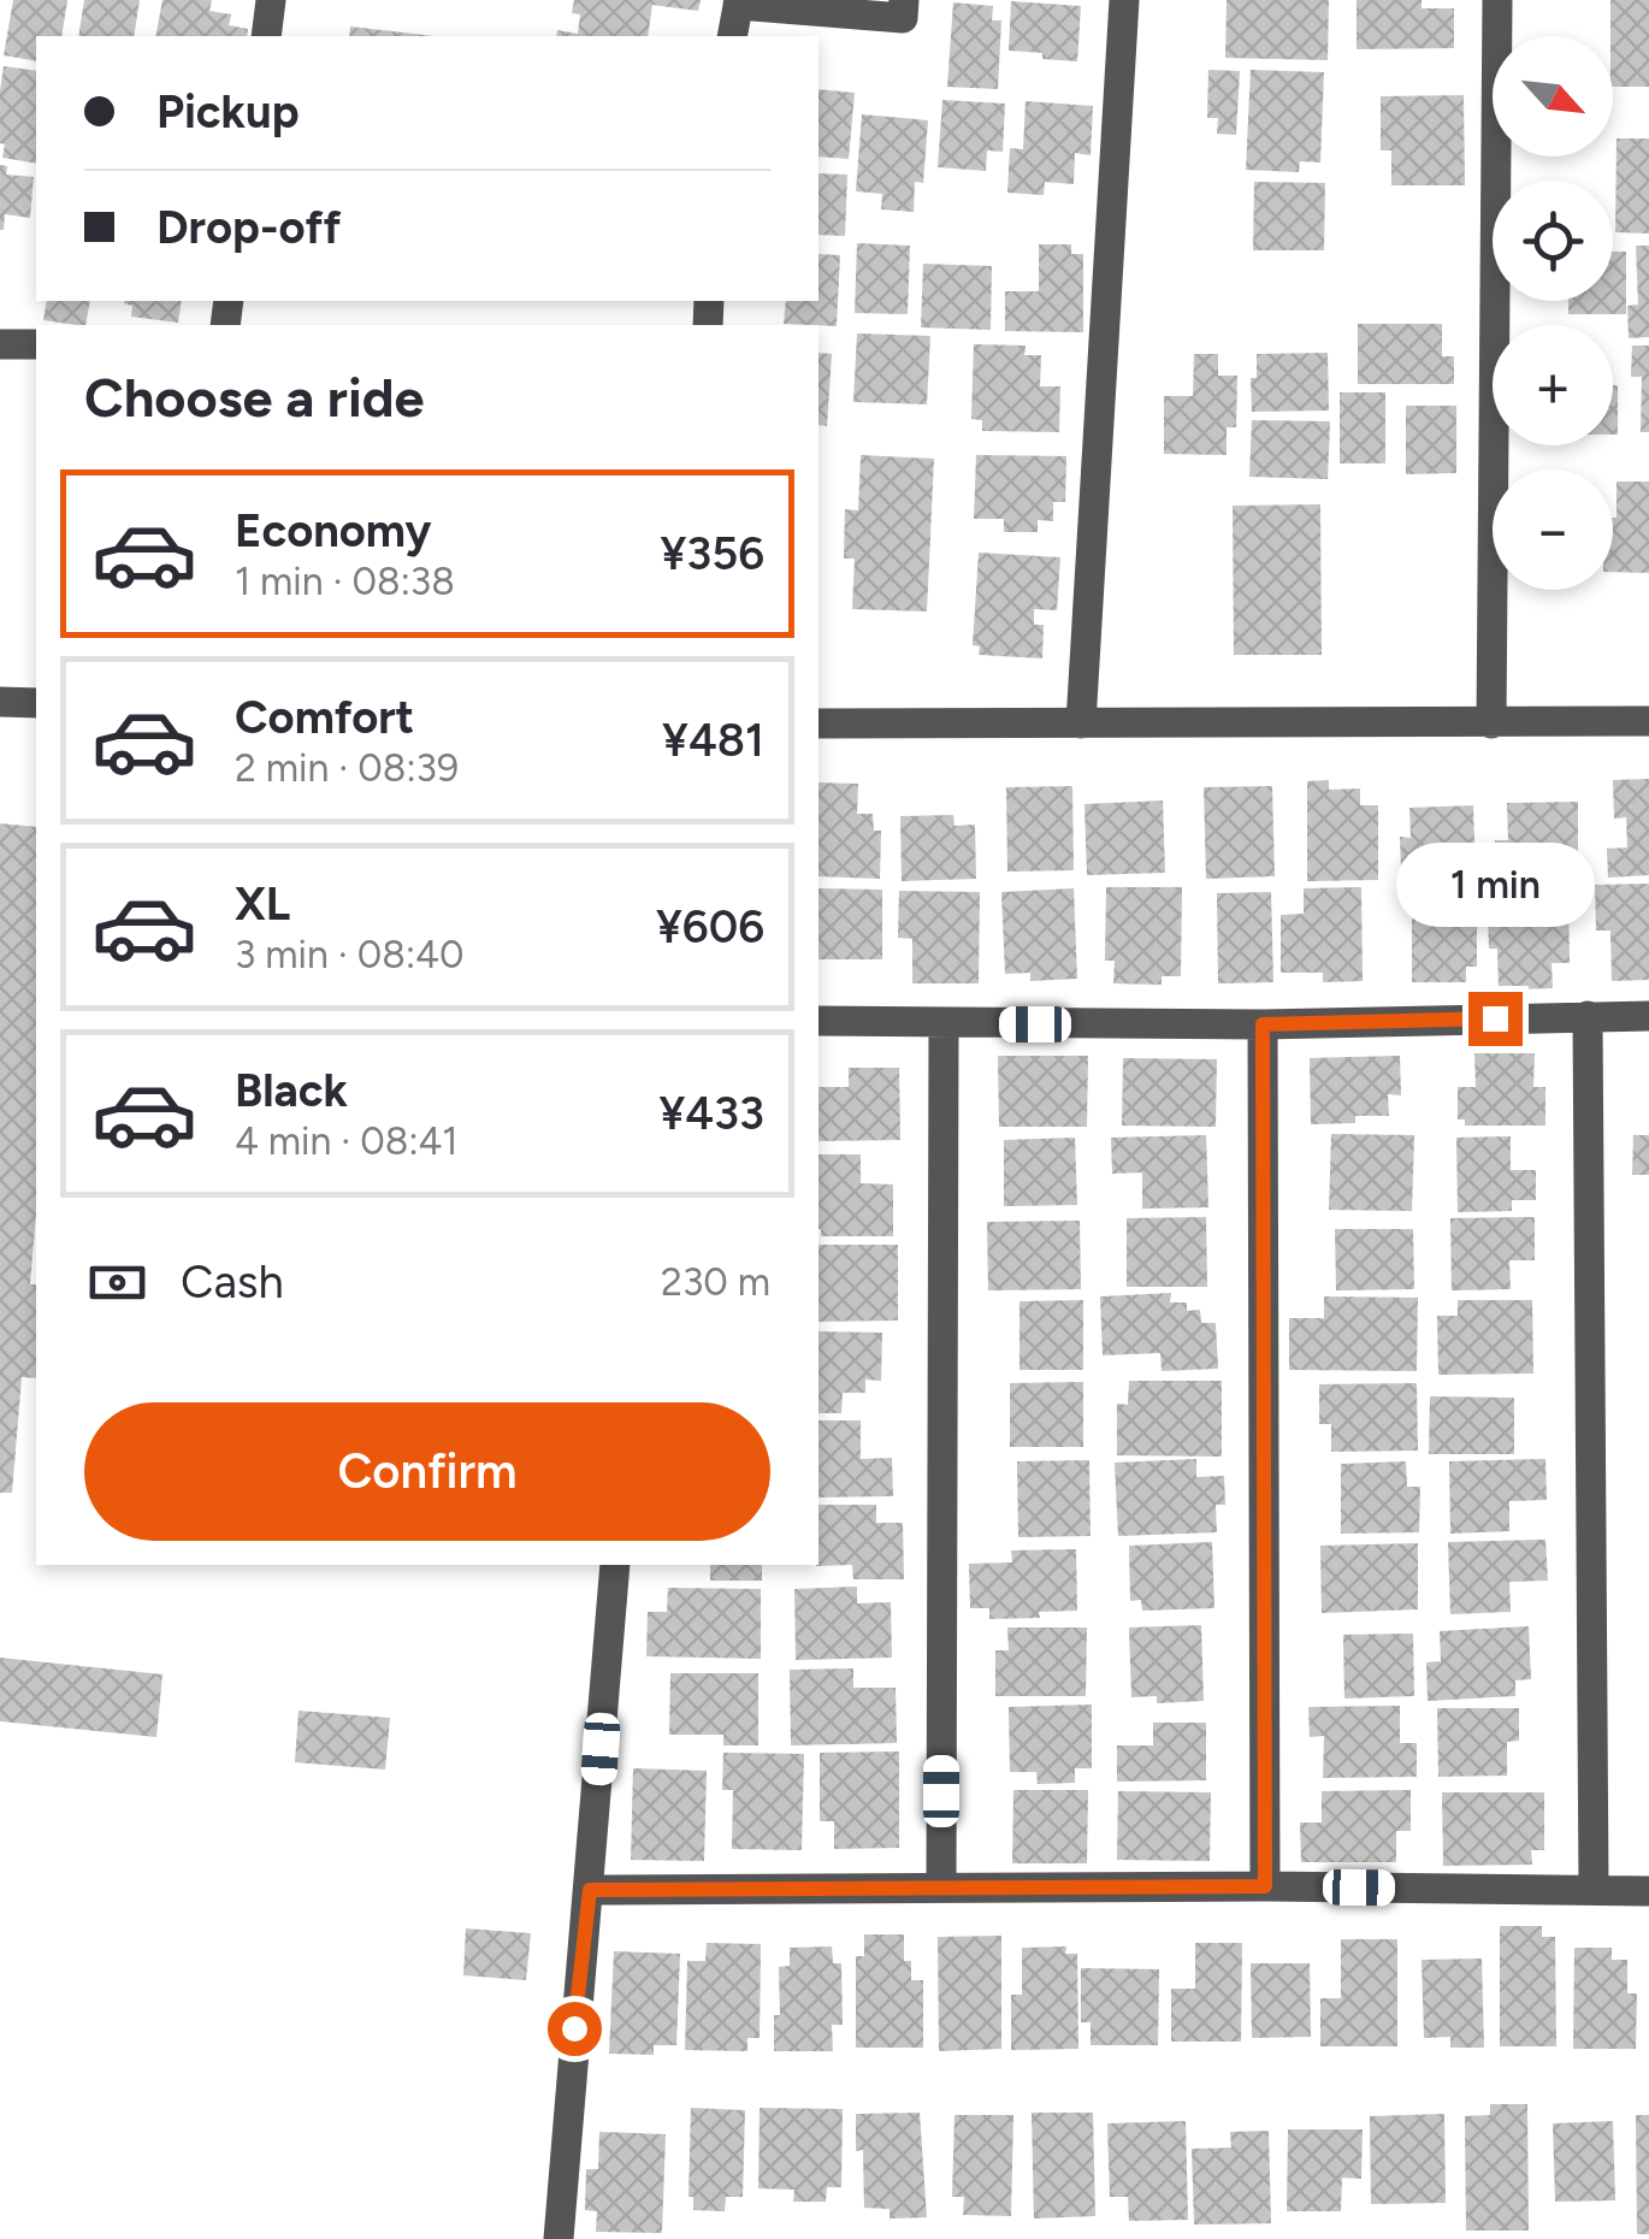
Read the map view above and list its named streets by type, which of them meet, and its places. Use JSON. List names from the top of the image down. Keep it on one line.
{"north":"bottom right","page":{"map_buttons":["+","−"],"banner":["Pickup","Drop-off"],"heading":"Choose a ride","list":[{"name":"Economy","note":"1 min · 08:38","value":"¥356"},{"name":"Comfort","note":"2 min · 08:39","value":"¥481"},{"name":"XL","note":"3 min · 08:40","value":"¥606"},{"name":"Black","note":"4 min · 08:41","value":"¥433"}],"bubble":"1 min","pay":["Cash","230 m"],"buttons":"Confirm"}}
